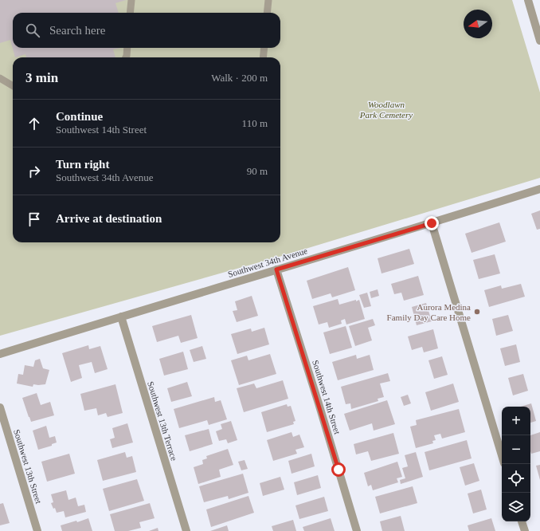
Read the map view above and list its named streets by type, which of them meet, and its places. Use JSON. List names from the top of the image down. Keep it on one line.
{"streets":{"street":["Southwest 34th Avenue","Southwest 14th Street","Southwest 13th Terrace","Southwest 13th Street"]},"crossings":[["Southwest 34th Avenue","Southwest 14th Street"],["Southwest 34th Avenue","Southwest 13th Terrace"]],"parks":["Woodlawn Park Cemetery"],"places":["Aurora Medina Family Day Care Home"],"north":"left","page":{"search":"Search here","heading":["3 min","Walk · 200 m"],"list":[["Continue","Southwest 14th Street","110 m"],["Turn right","Southwest 34th Avenue","90 m"],"Arrive at destination"],"map_buttons":["+","−"]}}
